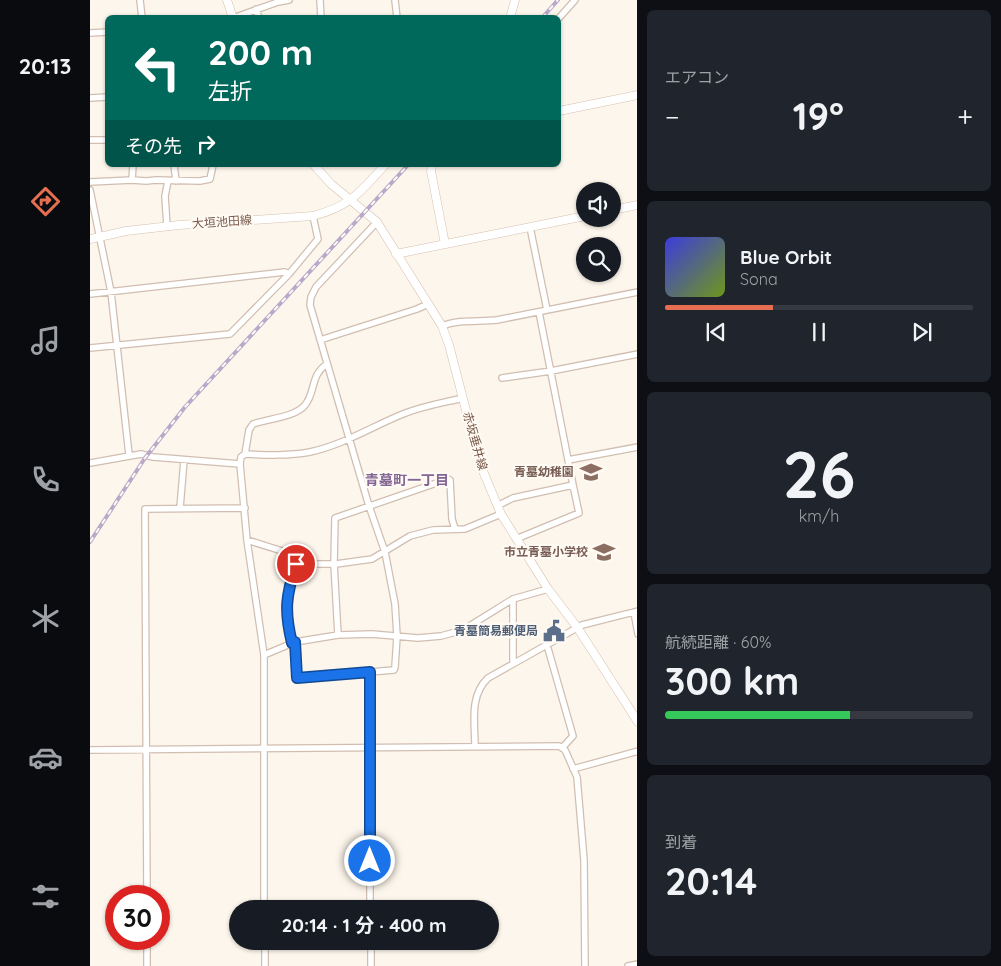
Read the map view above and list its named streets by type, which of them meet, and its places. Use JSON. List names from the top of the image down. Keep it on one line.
{"streets":{"main road":["大垣池田線","赤坂垂井線"]},"crossings":[["大垣池田線","赤坂垂井線"]],"districts":["青墓町一丁目"],"places":{"school or university":["青墓幼稚園","市立青墓小学校"],"public building":["青墓簡易郵便局"]},"page":{"tabs":"20:13","tile":["エアコン",["26","km/h"],["航続距離 · 60%","300 km"],["到着","20:14"]],"turn":["200 m","左折"],"heat":["−","19°","+"],"then":"その先","song":["Blue Orbit","Sona"],"limit":"30","trip":"20:14 · 1 分 · 400 m"}}
